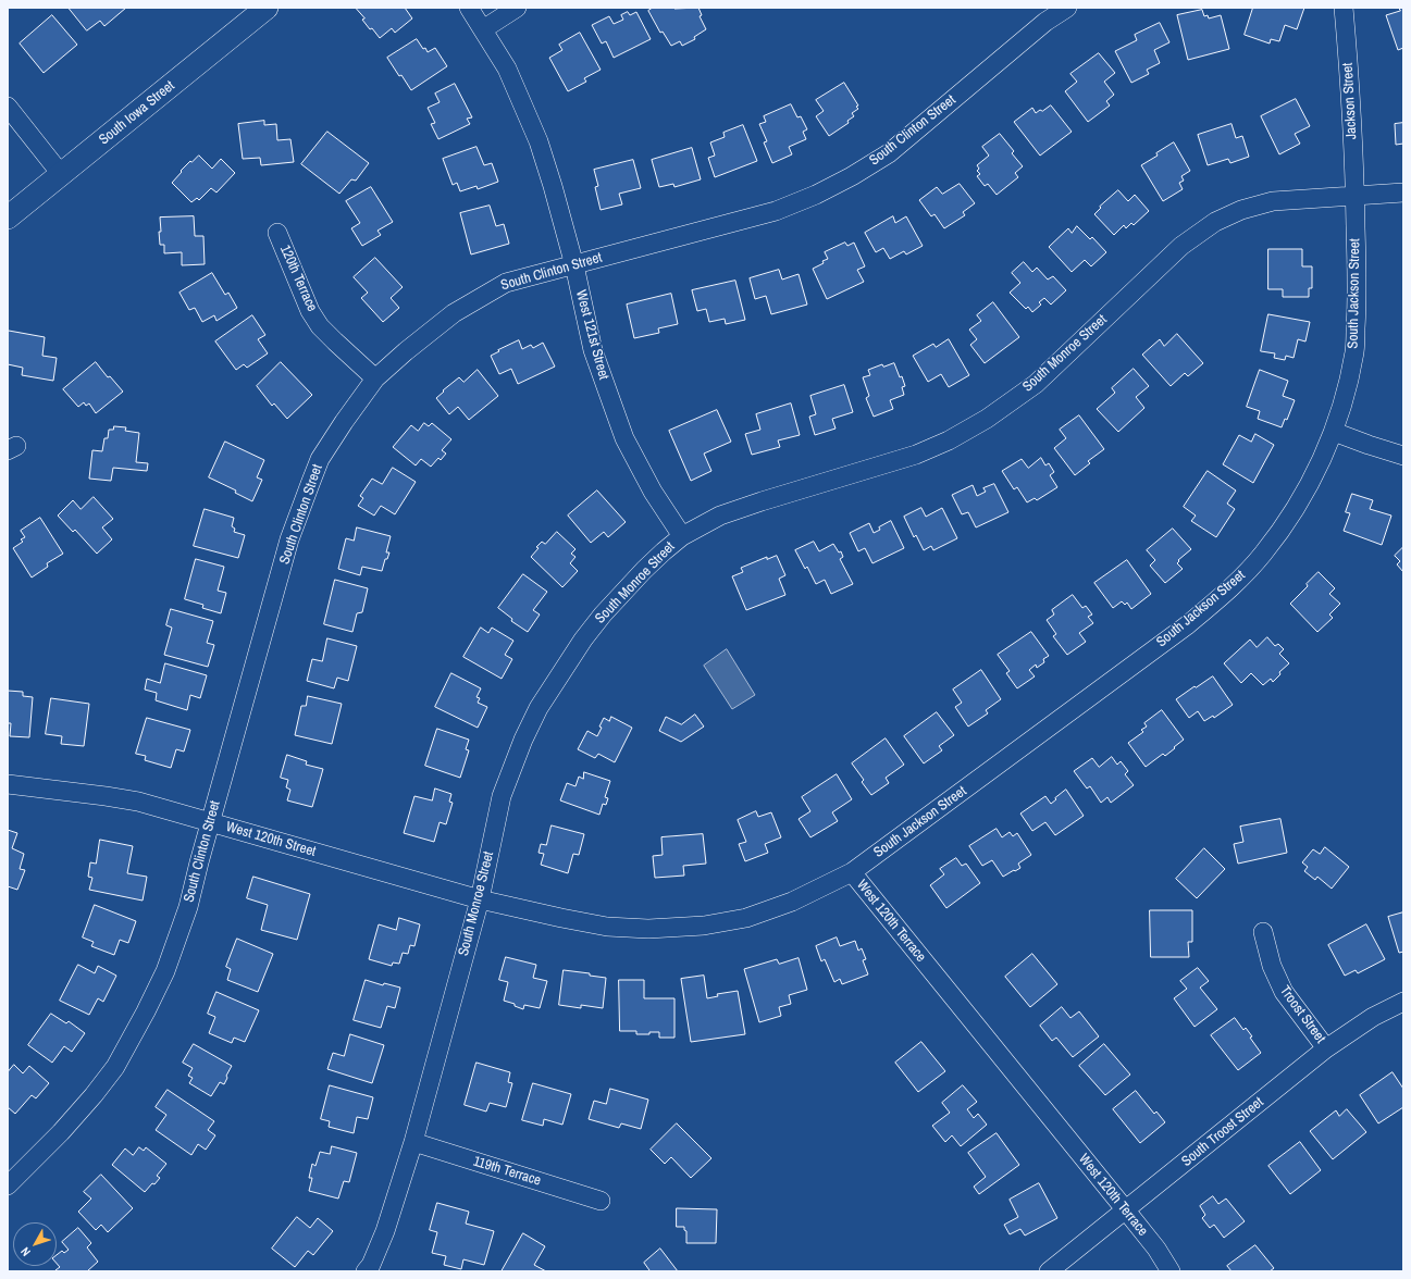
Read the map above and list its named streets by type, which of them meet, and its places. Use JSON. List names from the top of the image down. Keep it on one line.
{"streets":{"street":["Jackson Street","South Iowa Street","South Clinton Street","120th Terrace","South Jackson Street","West 121st Street","South Monroe Street","West 120th Street","West 120th Terrace","Troost Street","South Troost Street","119th Terrace"]},"crossings":[["Jackson Street","South Jackson Street"],["Jackson Street","South Monroe Street"],["South Clinton Street","120th Terrace"],["South Clinton Street","West 121st Street"],["South Clinton Street","West 120th Street"],["South Jackson Street","South Monroe Street"],["South Jackson Street","West 120th Terrace"],["West 121st Street","South Monroe Street"],["South Monroe Street","West 120th Street"],["South Monroe Street","West 120th Terrace"],["South Monroe Street","119th Terrace"],["West 120th Street","West 120th Terrace"],["West 120th Terrace","South Troost Street"],["Troost Street","South Troost Street"]],"north":"bottom left"}
